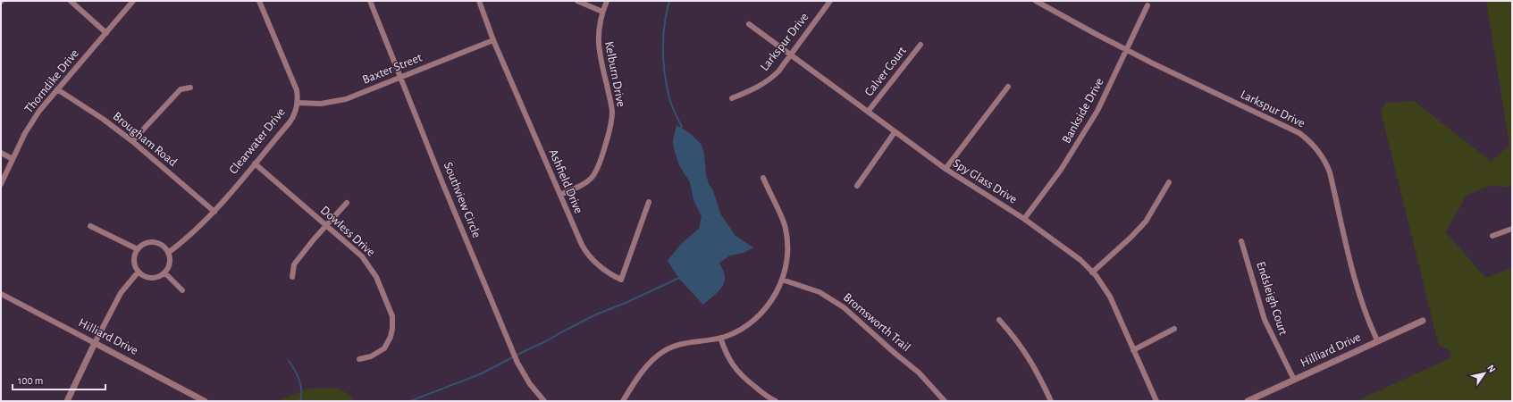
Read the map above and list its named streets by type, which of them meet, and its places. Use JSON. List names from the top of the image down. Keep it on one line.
{"streets":{"street":["Larkspur Drive","Baxter Street","Calver Court","Kelburn Drive","Thorndike Drive","Bankside Drive","Brougham Road","Clearwater Drive","Ashfield Drive","Spy Glass Drive","Southview Circle","Dowless Drive","Endsleigh Court","Bromsworth Trail","Hilliard Drive"]},"crossings":[["Larkspur Drive","Bankside Drive"],["Larkspur Drive","Spy Glass Drive"],["Larkspur Drive","Hilliard Drive"],["Baxter Street","Clearwater Drive"],["Baxter Street","Ashfield Drive"],["Baxter Street","Southview Circle"],["Calver Court","Spy Glass Drive"],["Kelburn Drive","Ashfield Drive"],["Thorndike Drive","Brougham Road"],["Bankside Drive","Spy Glass Drive"],["Brougham Road","Clearwater Drive"],["Clearwater Drive","Dowless Drive"],["Endsleigh Court","Hilliard Drive"]],"scale_bar":"100 m","north":"top right"}
